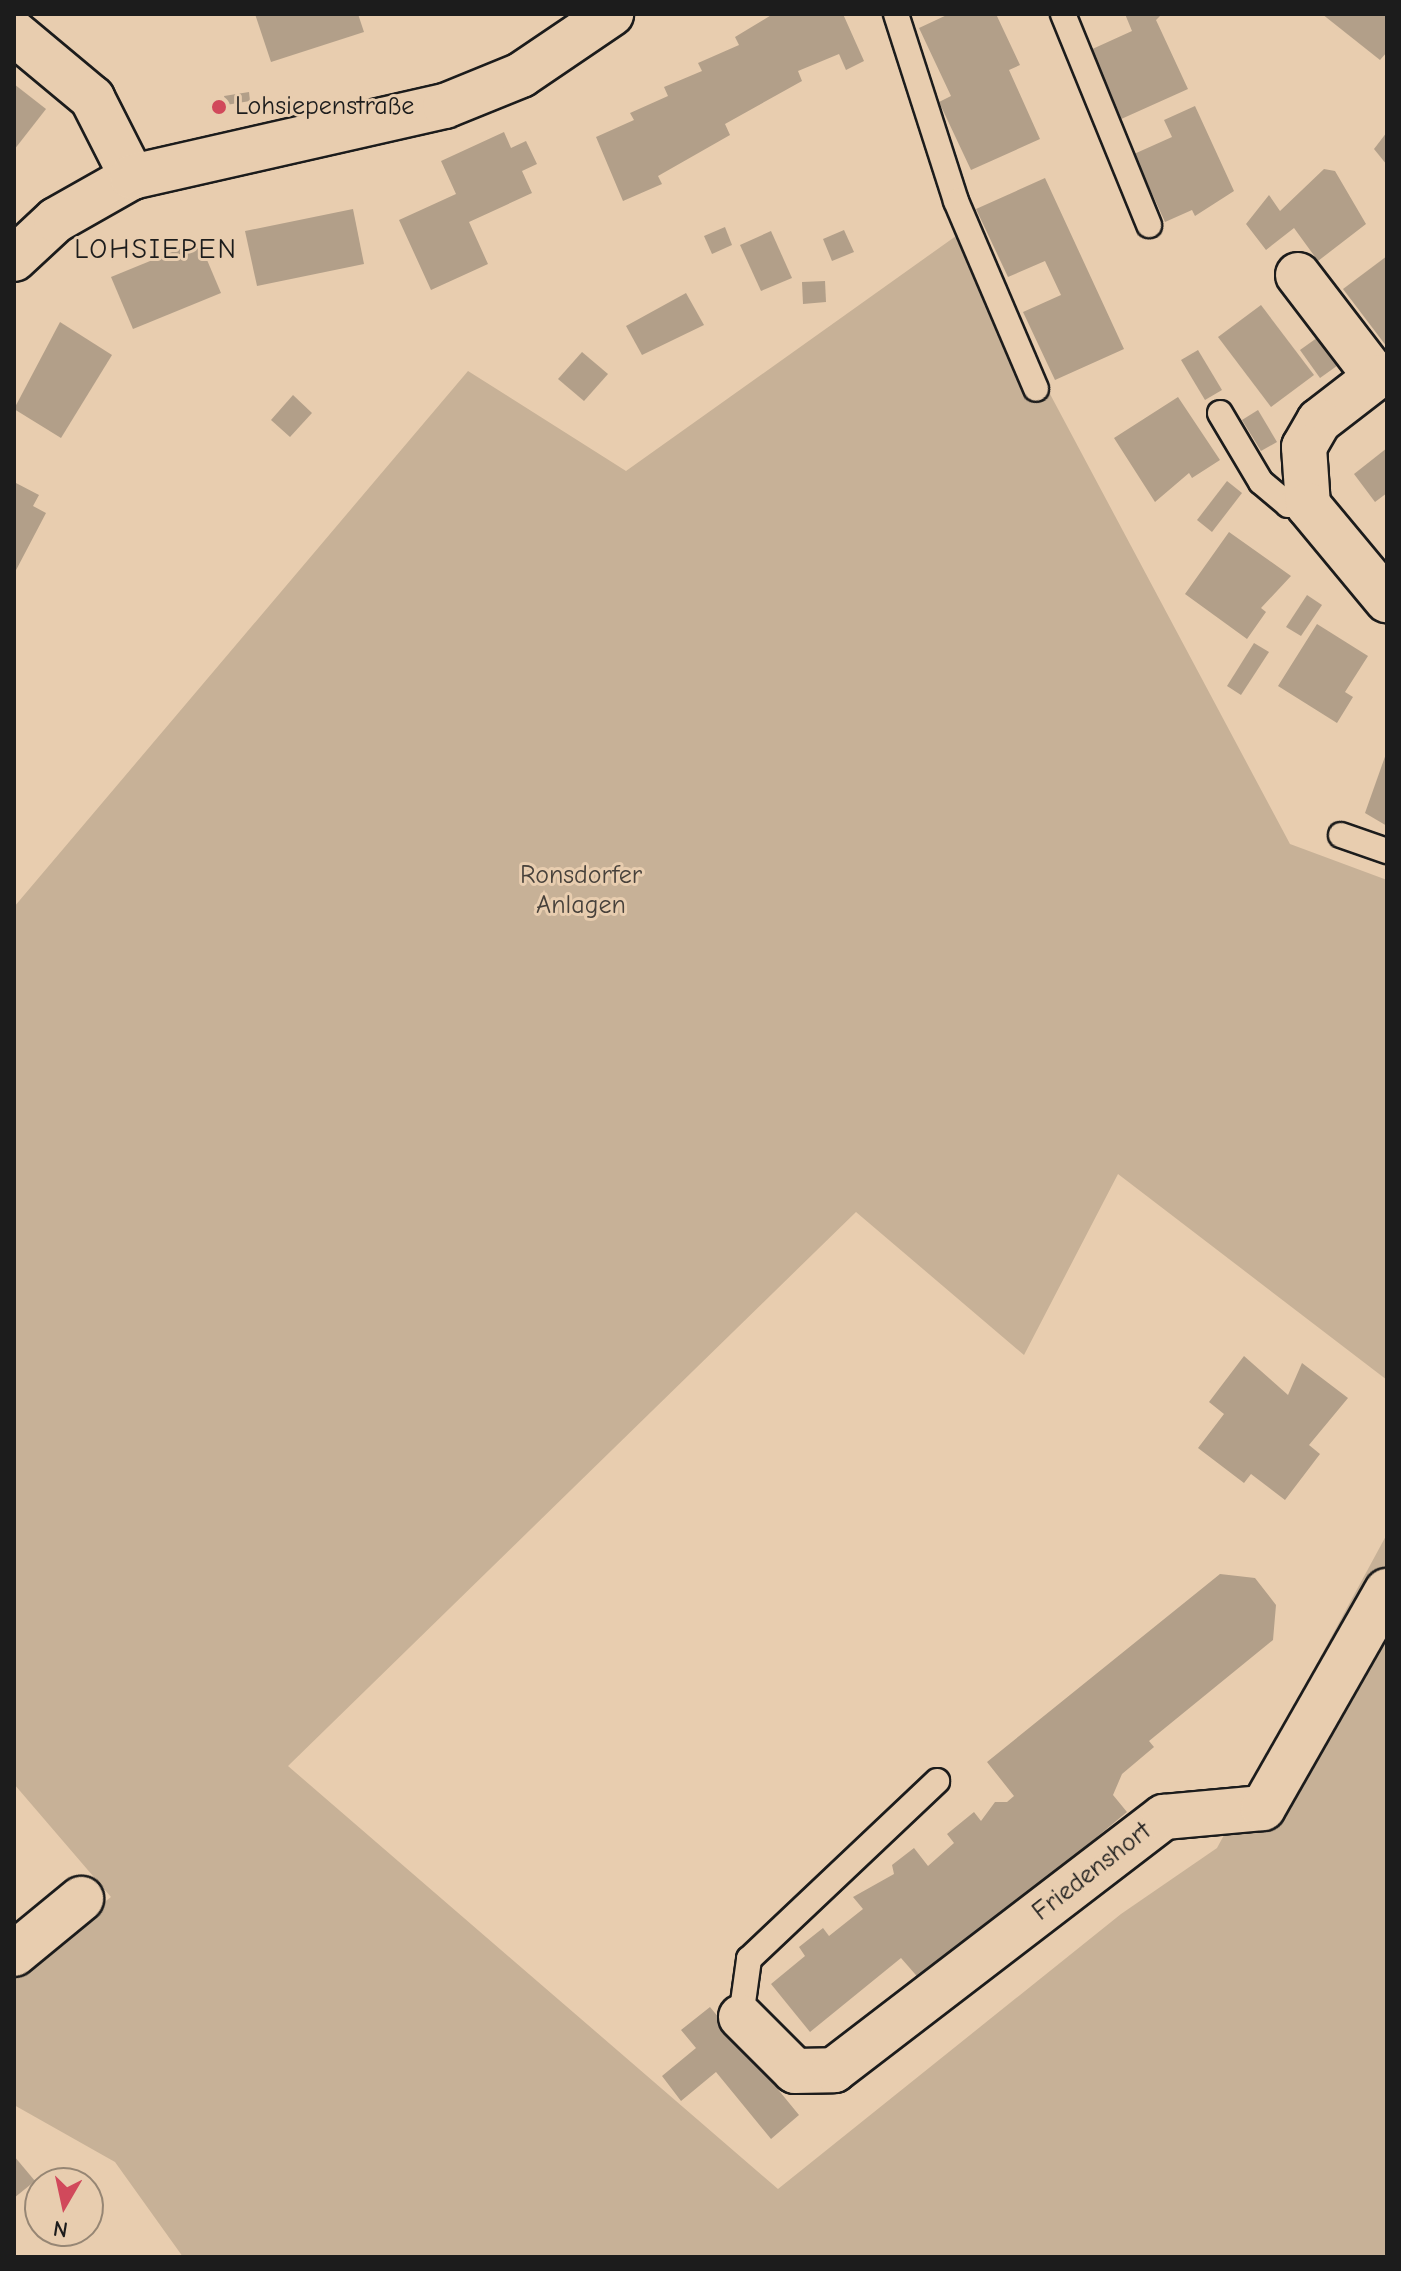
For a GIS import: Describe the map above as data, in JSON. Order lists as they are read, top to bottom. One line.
{"streets":{"street":["Friedenshort"]},"districts":["LOHSIEPEN"],"parks":["Ronsdorfer Anlagen"],"places":["Lohsiepenstraße"],"north":"bottom"}
